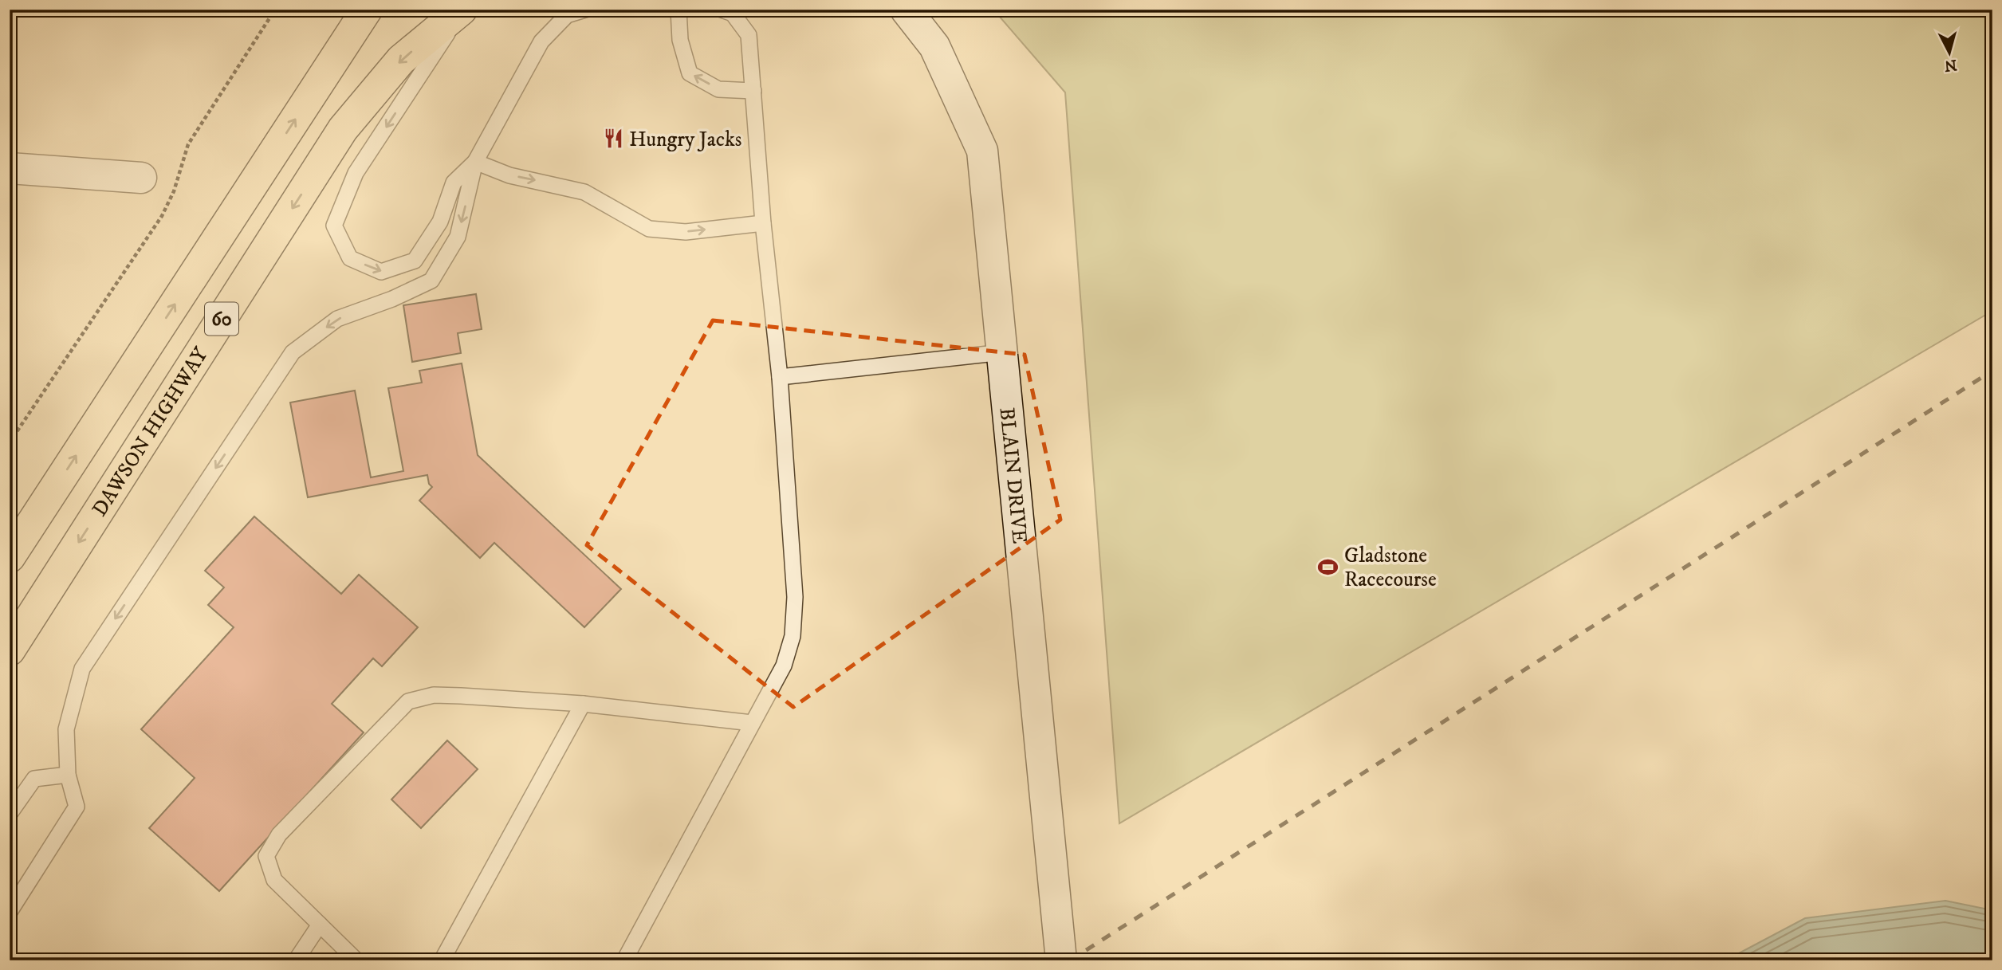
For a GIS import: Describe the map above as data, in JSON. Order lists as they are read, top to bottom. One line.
{"streets":{"highway":["60","DAWSON HIGHWAY"],"main road":["BLAIN DRIVE"]},"places":{"restaurant":["Hungry Jacks"],"sports":["Gladstone Racecourse"]},"north":"bottom"}
